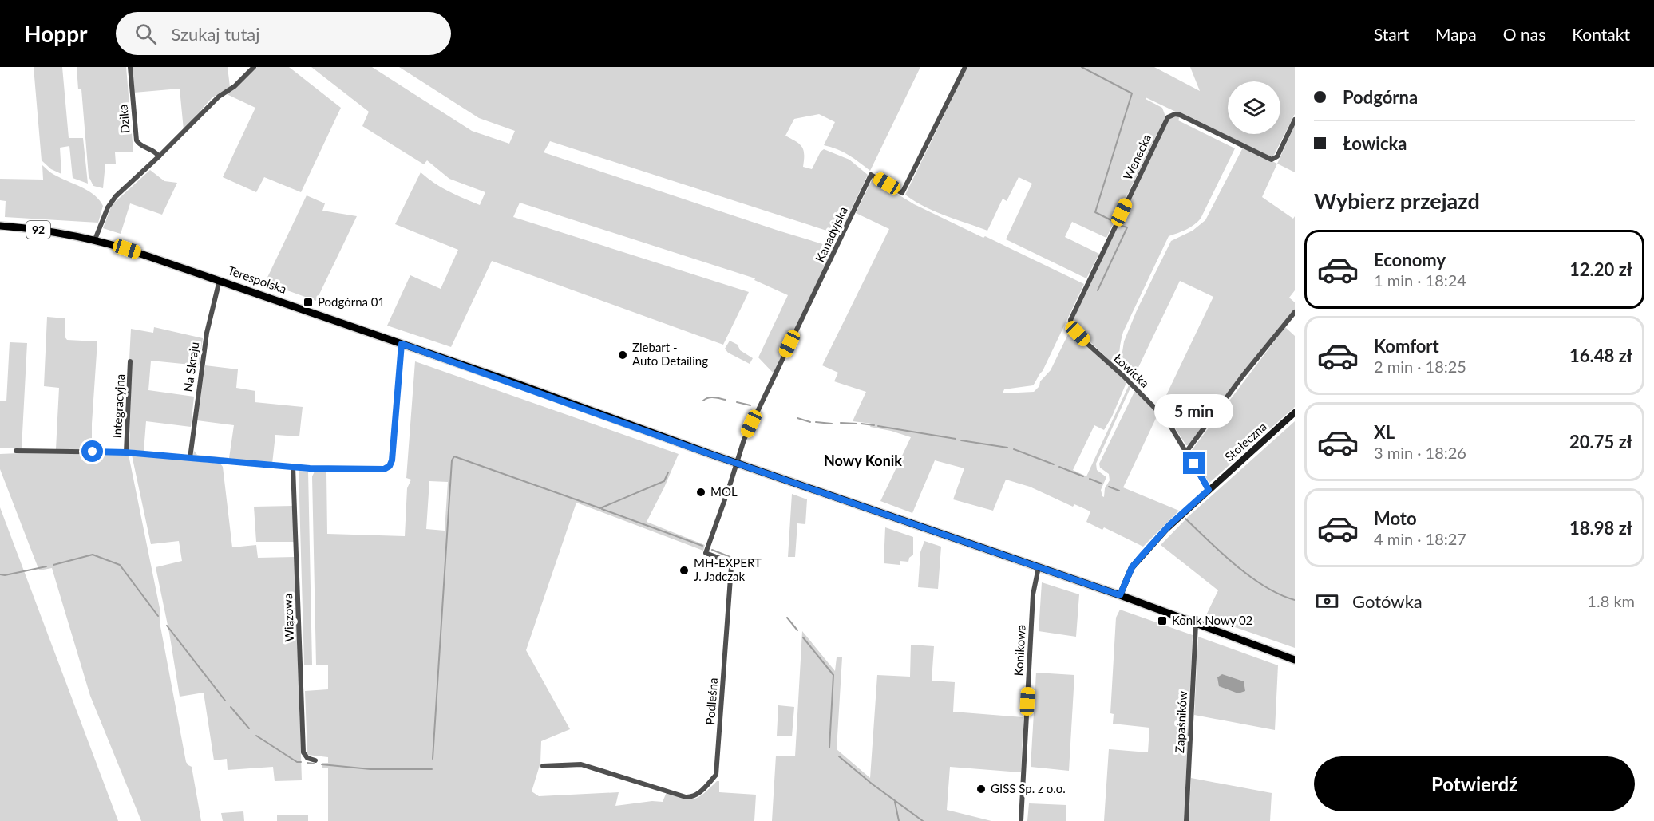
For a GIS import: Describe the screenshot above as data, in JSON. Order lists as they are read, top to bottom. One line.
{"streets":{"main road":["92","Terespolska"],"street":["Dzika","Wenecka","Kanadyjska","Na Skraju","Łowicka","Integracyjna","Stołeczna","Wiązowa","Konikowa","Podleśna","Zapaśników"]},"crossings":[["Wenecka","Łowicka"],["Kanadyjska","Terespolska"],["Kanadyjska","Podleśna"],["Terespolska","Na Skraju"],["Terespolska","Stołeczna"],["Terespolska","Konikowa"],["Terespolska","Podleśna"],["Terespolska","Zapaśników"],["Łowicka","Stołeczna"]],"districts":["Nowy Konik"],"places":{"transit":["Podgórna 01","Konik Nowy 02"],"other":["Ziebart - Auto Detailing","MOL","MH-EXPERT J. Jadczak","GISS Sp. z o.o."]},"page":{"header":"Hoppr","search":"Szukaj tutaj","nav":["Start","Mapa","O nas","Kontakt"],"banner":["Podgórna","Łowicka"],"heading":"Wybierz przejazd","list":[{"name":"Economy","note":"1 min · 18:24","value":"12.20 zł"},{"name":"Komfort","note":"2 min · 18:25","value":"16.48 zł"},{"name":"XL","note":"3 min · 18:26","value":"20.75 zł"},{"name":"Moto","note":"4 min · 18:27","value":"18.98 zł"}],"bubble":"5 min","pay":["Gotówka","1.8 km"],"buttons":"Potwierdź"}}
